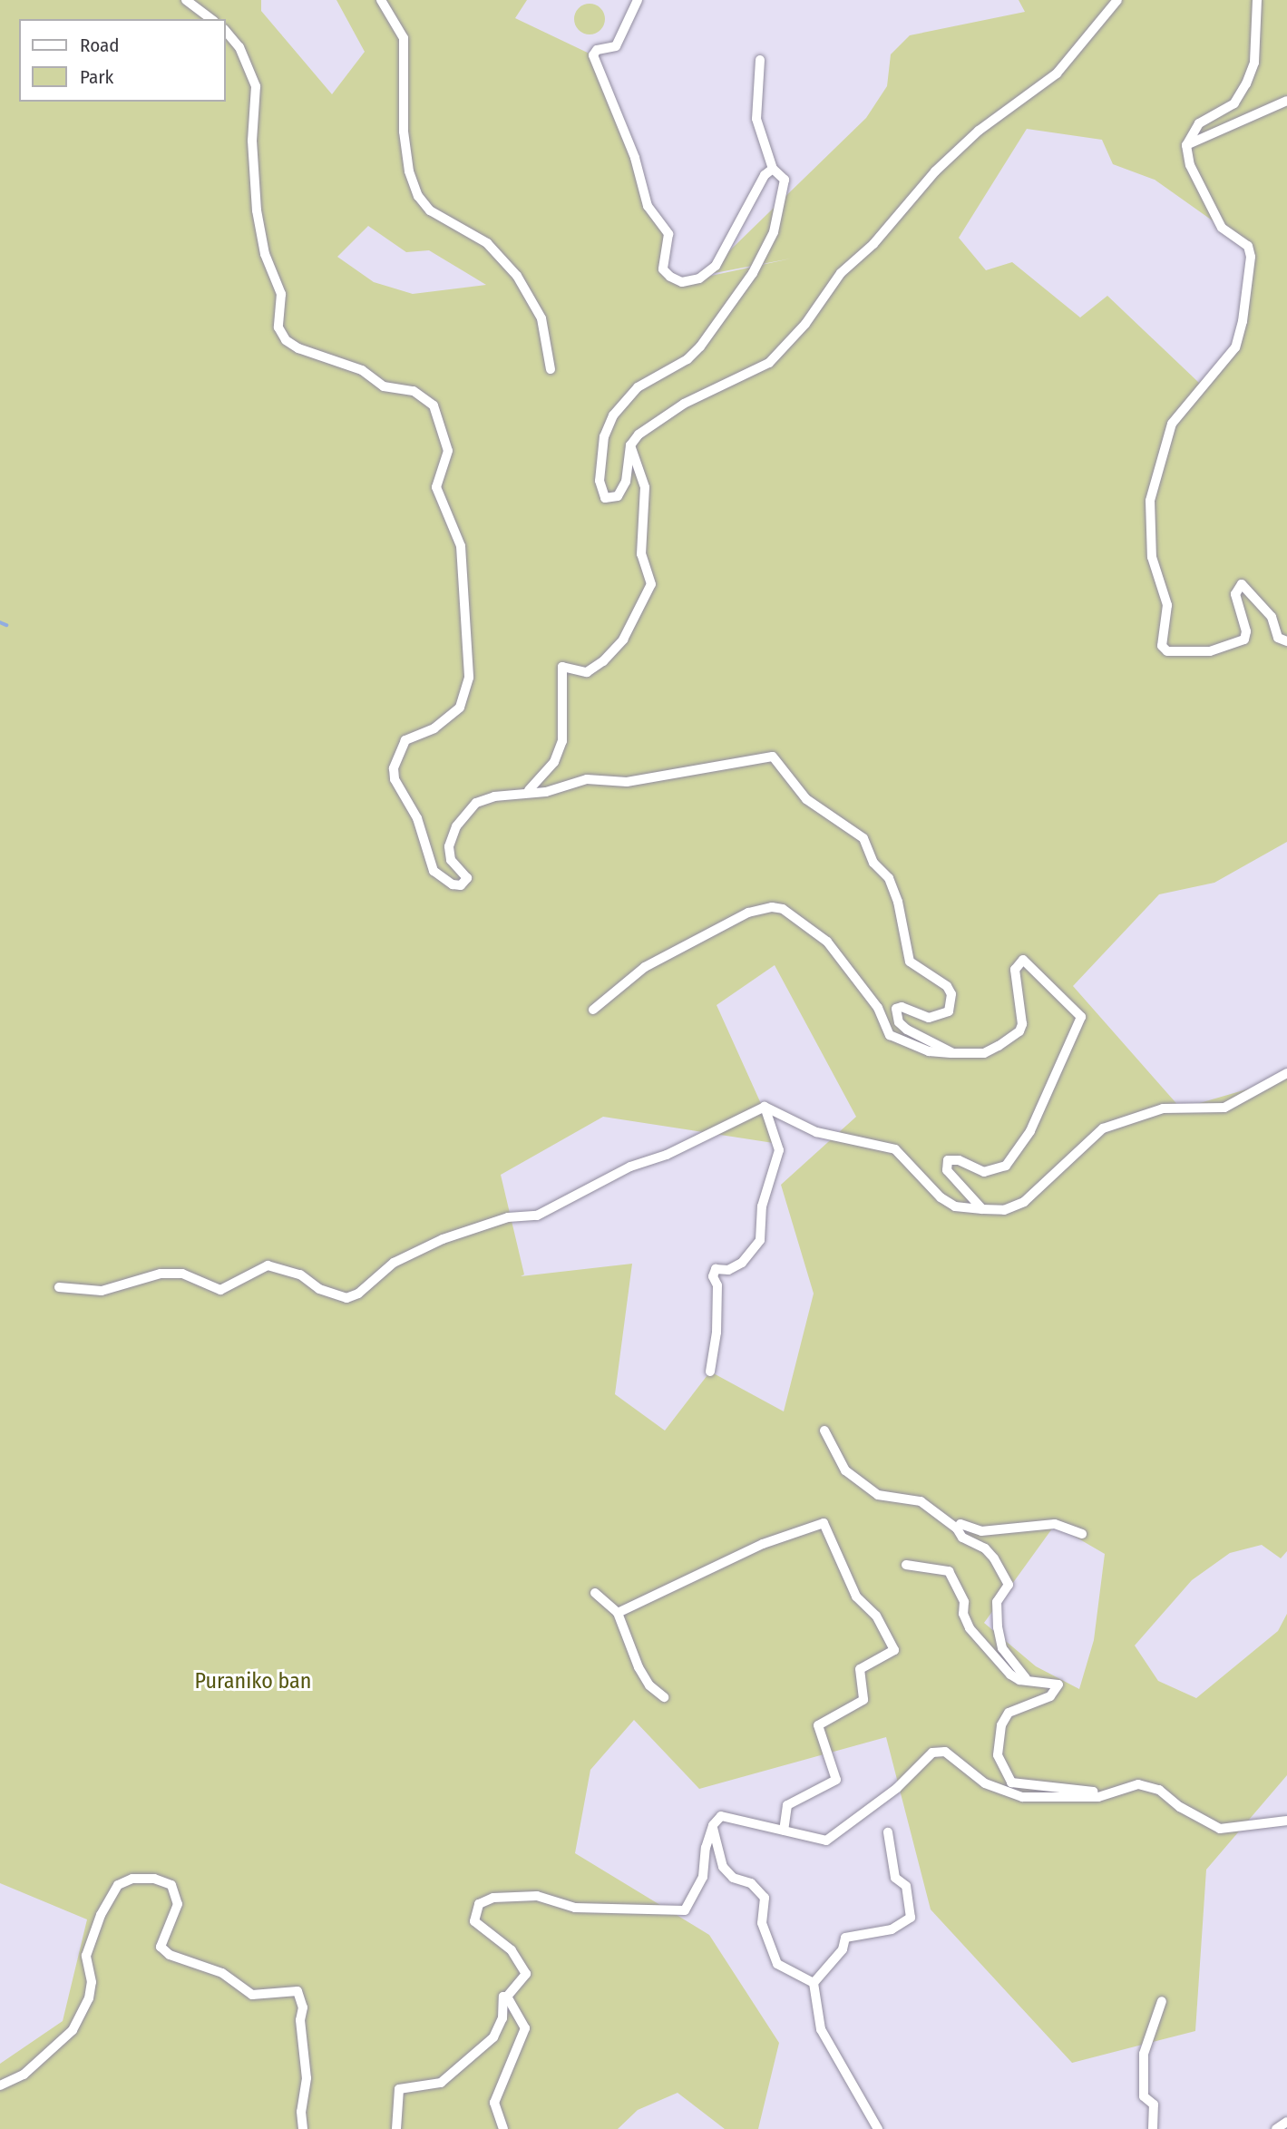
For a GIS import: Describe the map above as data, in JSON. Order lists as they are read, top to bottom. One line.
{"parks":["Puraniko ban"],"legend":["Road","Park"]}
